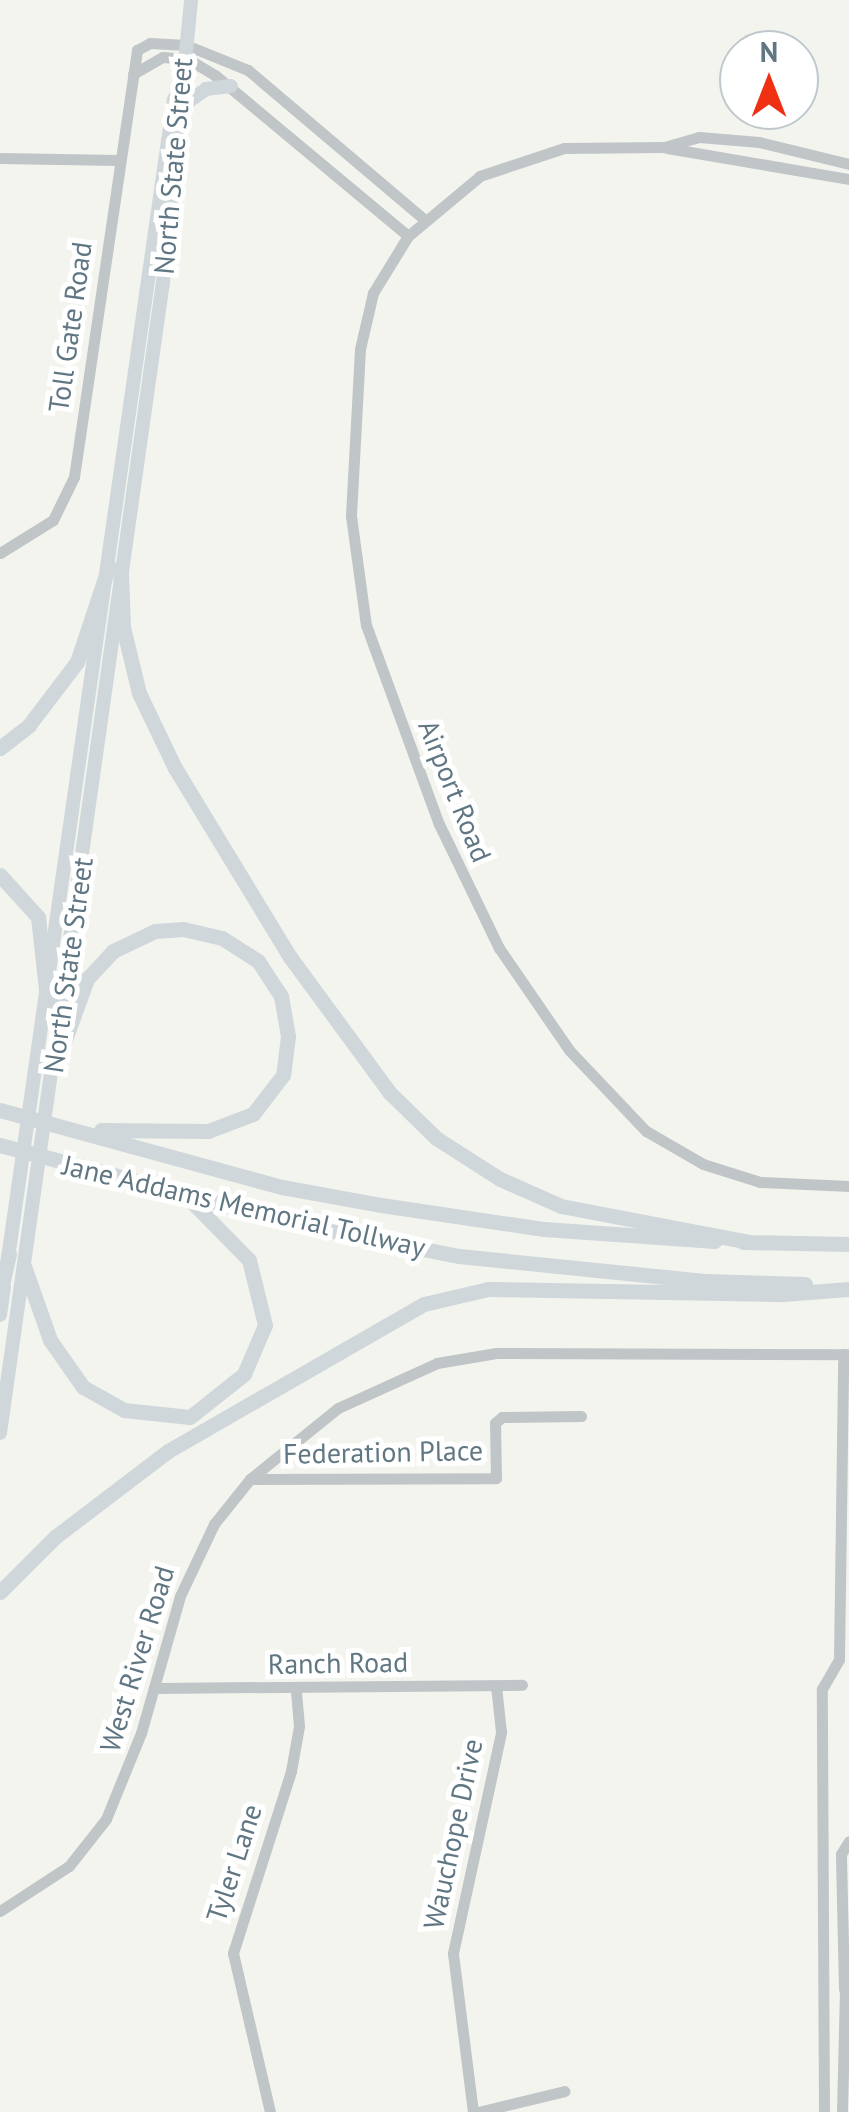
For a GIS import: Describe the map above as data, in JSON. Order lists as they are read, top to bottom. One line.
{"streets":{"highway":["Jane Addams Memorial Tollway"],"main road":["North State Street"],"street":["Toll Gate Road","Airport Road","Federation Place","West River Road","Ranch Road","Wauchope Drive","Tyler Lane"]},"crossings":[["North State Street","Toll Gate Road"],["Toll Gate Road","Airport Road"],["Federation Place","West River Road"],["West River Road","Ranch Road"],["Ranch Road","Wauchope Drive"],["Ranch Road","Tyler Lane"]],"north":"top"}
